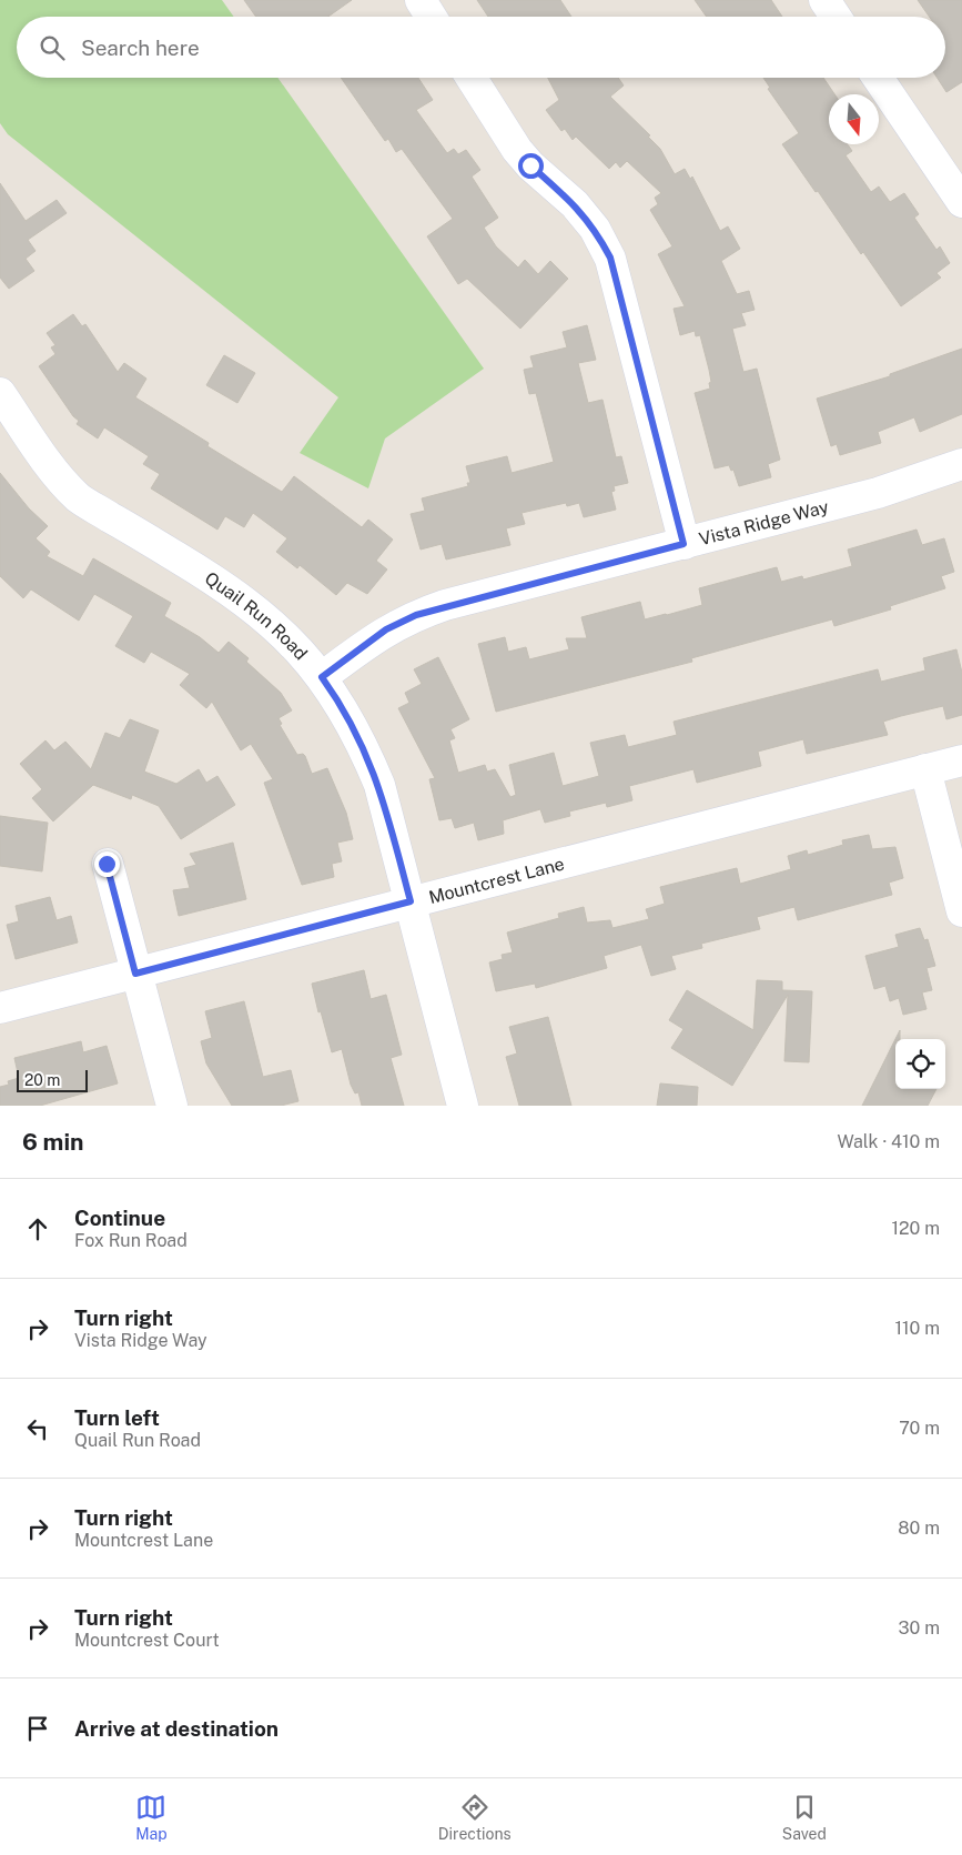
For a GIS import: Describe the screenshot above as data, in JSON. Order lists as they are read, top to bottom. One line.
{"streets":{"street":["Vista Ridge Way","Quail Run Road","Mountcrest Lane"]},"crossings":[["Vista Ridge Way","Quail Run Road"],["Quail Run Road","Mountcrest Lane"]],"scale_bar":"20 m","north":"bottom","page":{"search":"Search here","scale":"20 m","heading":["6 min","Walk · 410 m"],"list":[["Continue","Fox Run Road","120 m"],["Turn right","Vista Ridge Way","110 m"],["Turn left","Quail Run Road","70 m"],["Turn right","Mountcrest Lane","80 m"],["Turn right","Mountcrest Court","30 m"],"Arrive at destination"],"nav":["Map","Directions","Saved"]}}
